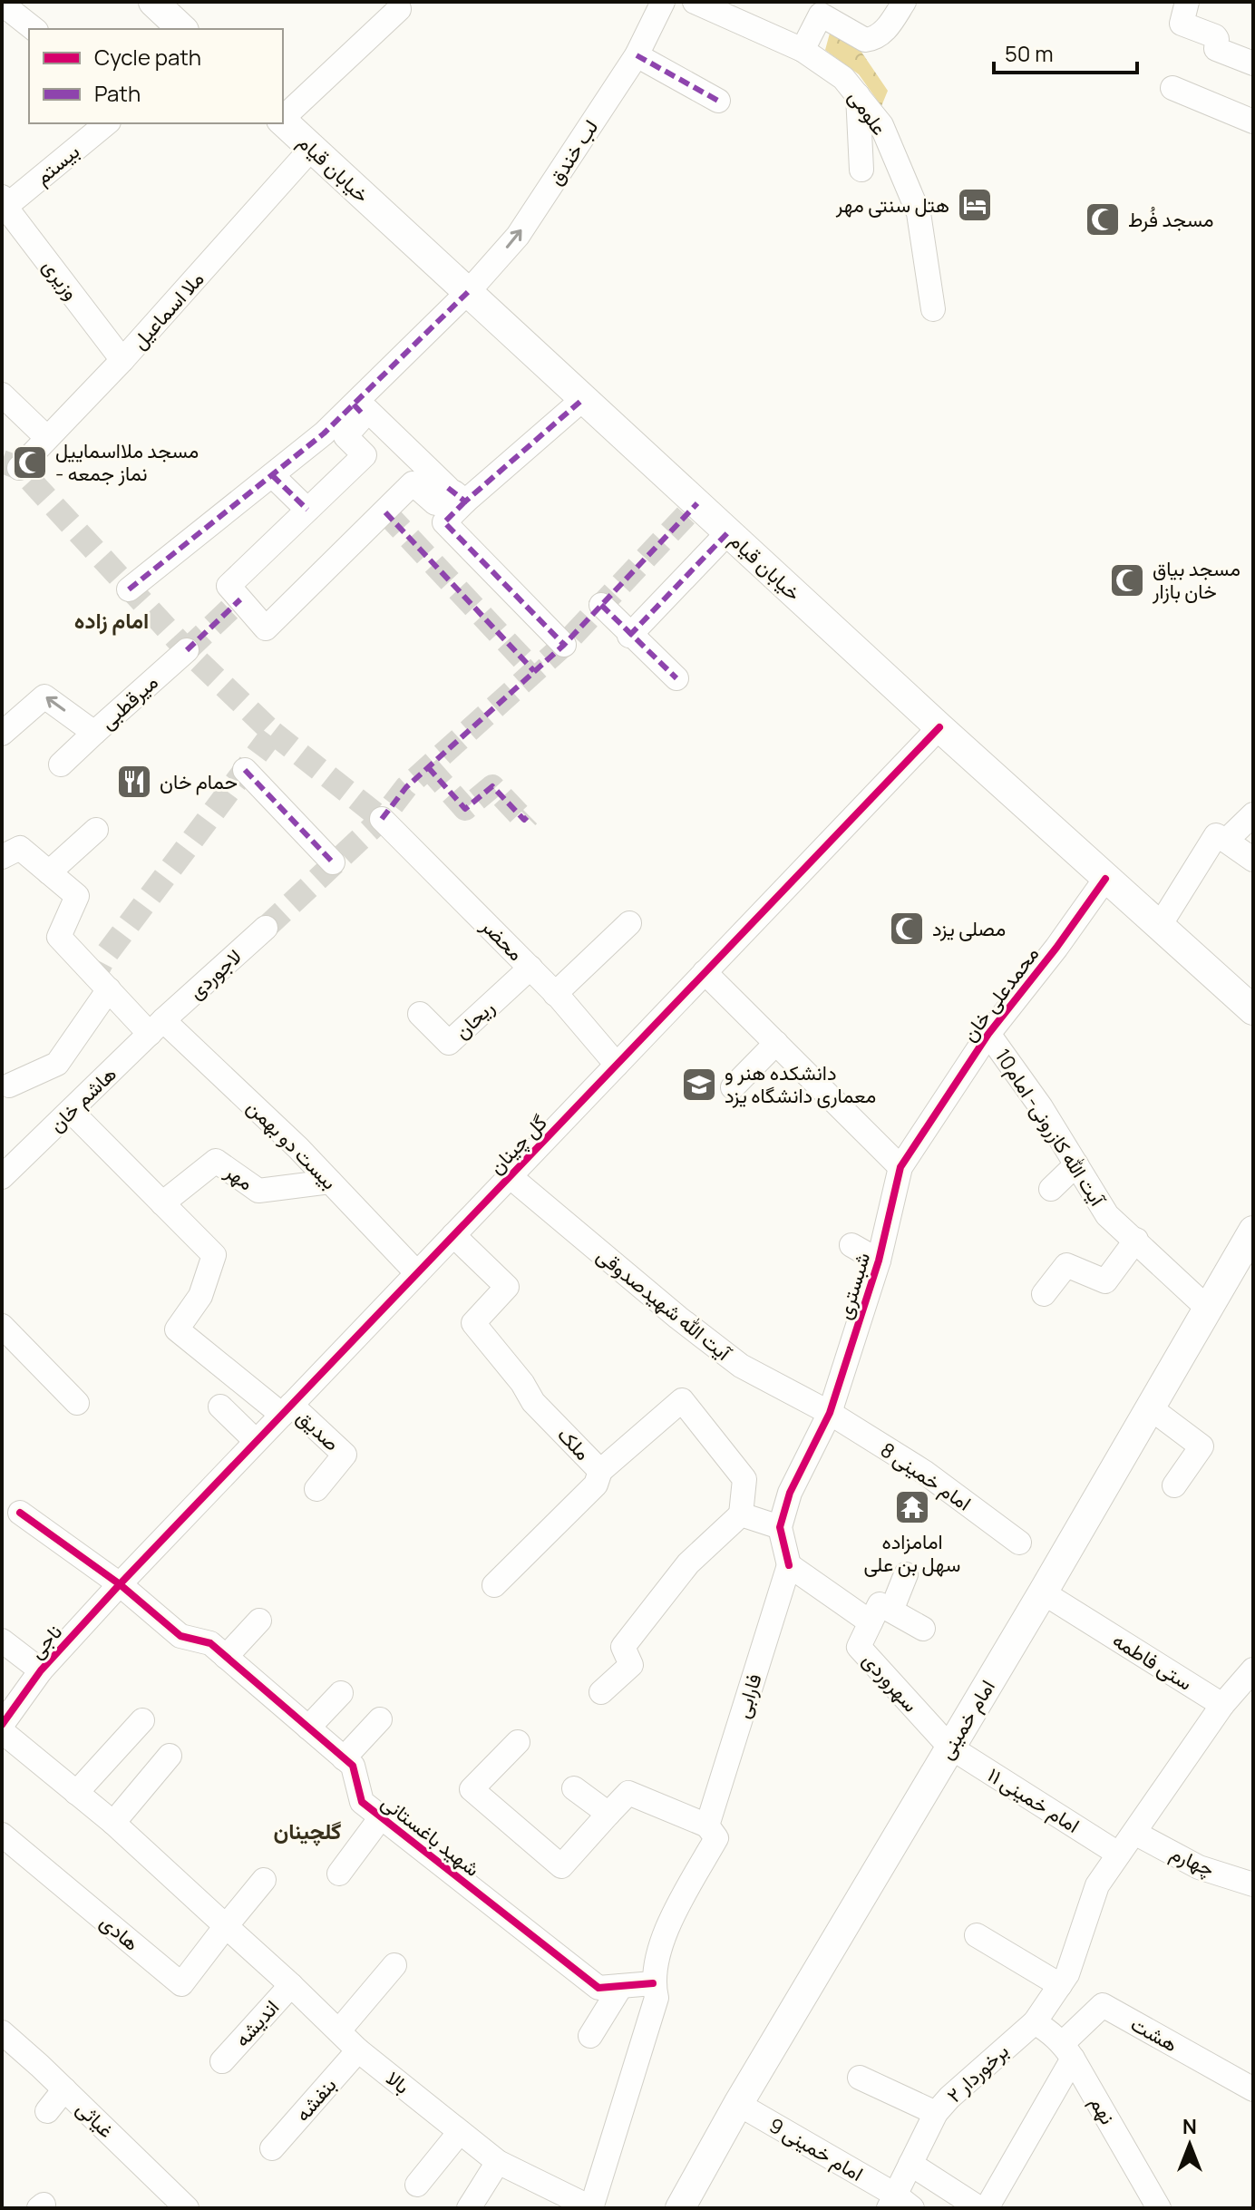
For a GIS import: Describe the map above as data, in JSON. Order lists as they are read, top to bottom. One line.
{"streets":{"main road":["خیابان قیام","امام خمینی"],"street":["علومی","لب خندق","بیستم","وزیری","ملا اسماعیل","میرقطبی","محضر","لاجوردی","محمدعلی خان","ریحان","هاشم خان","آیت الله کازرونی- امام10","بیست دو بهمن","گل چینان","مهر","شبستری","آیت الله شهیدصدوقی","صدیق","ملک","امام خمینی 8","ناجی","ستی فاطمه","سهروردی","فارابی","امام خمینی ۱۱","شهید باغستانی","چهارم","هادی","اندیشه","هشت","برخوردار ۲","بالا","بنفشه","نهم","غیاثی","امام خمینی 9"]},"crossings":[["لب خندق","خیابان قیام"],["بیستم","وزیری"],["خیابان قیام","ملا اسماعیل"],["خیابان قیام","محمدعلی خان"],["خیابان قیام","گل چینان"],["وزیری","ملا اسماعیل"],["محضر","ریحان"],["محضر","گل چینان"],["لاجوردی","هاشم خان"],["لاجوردی","بیست دو بهمن"],["محمدعلی خان","آیت الله کازرونی- امام10"],["محمدعلی خان","شبستری"],["هاشم خان","بیست دو بهمن"],["آیت الله کازرونی- امام10","امام خمینی"],["بیست دو بهمن","گل چینان"],["بیست دو بهمن","مهر"],["گل چینان","آیت الله شهیدصدوقی"],["گل چینان","صدیق"],["گل چینان","ملک"],["گل چینان","ناجی"],["گل چینان","شهید باغستانی"],["شبستری","آیت الله شهیدصدوقی"],["شبستری","امام خمینی 8"],["آیت الله شهیدصدوقی","امام خمینی 8"],["ناجی","شهید باغستانی"],["ستی فاطمه","امام خمینی"],["ستی فاطمه","برخوردار ۲"],["سهروردی","فارابی"],["سهروردی","امام خمینی"],["سهروردی","امام خمینی ۱۱"],["فارابی","شهید باغستانی"],["امام خمینی","امام خمینی ۱۱"],["امام خمینی","امام خمینی 9"],["امام خمینی ۱۱","برخوردار ۲"],["چهارم","برخوردار ۲"],["هادی","بالا"],["اندیشه","بالا"],["هشت","نهم"],["برخوردار ۲","نهم"],["برخوردار ۲","امام خمینی 9"],["بالا","بنفشه"]],"one_way":["لب خندق"],"districts":["امام زاده","گلچینان"],"places":{"hotel":["هتل سنتی مهر"],"mosque":["مسجد فُرط","مسجد ملااسماییل - نماز جمعه","مسجد بیاق خان بازار","مصلی یزد"],"restaurant":["حمام خان"],"school or university":["دانشکده هنر و معماری دانشگاه یزد"],"temple":["امامزاده سهل بن علی"]},"legend":["Cycle path","Path"],"scale_bar":"50 m","north":"top"}
